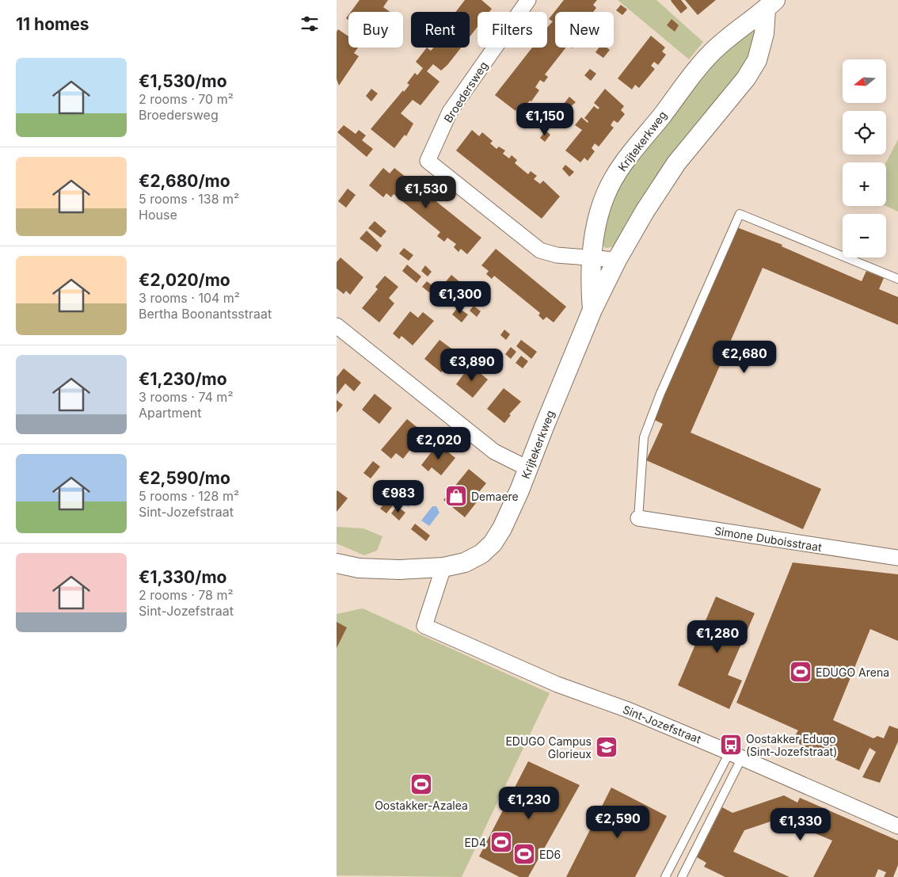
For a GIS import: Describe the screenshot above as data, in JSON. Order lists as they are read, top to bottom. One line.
{"streets":{"street":["Broedersweg","Krijtekerkweg","Simone Duboisstraat","Sint-Jozefstraat"]},"crossings":[["Broedersweg","Krijtekerkweg"],["Krijtekerkweg","Sint-Jozefstraat"]],"places":{"shop":["Demaere"],"sports":["EDUGO Arena","Oostakker-Azalea","ED4","ED6"],"bus stop":["Oostakker Edugo (Sint-Jozefstraat)"],"school or university":["EDUGO Campus Glorieux"]},"north":"left","page":{"heading":"11 homes","chip":["Buy","Rent","Filters","New"],"list":[{"name":"€1,530/mo","note":"2 rooms · 70 m² · Broedersweg"},{"name":"€2,680/mo","note":"5 rooms · 138 m² · House"},{"name":"€2,020/mo","note":"3 rooms · 104 m² · Bertha Boonantsstraat"},{"name":"€1,230/mo","note":"3 rooms · 74 m² · Apartment"},{"name":"€2,590/mo","note":"5 rooms · 128 m² · Sint-Jozefstraat"},{"name":"€1,330/mo","note":"2 rooms · 78 m² · Sint-Jozefstraat"}],"map_buttons":["+","−"],"price":["€1,150","€1,530","€1,300","€2,680","€3,890","€2,020","€983","€1,280","€1,230","€2,590","€1,330"]}}
